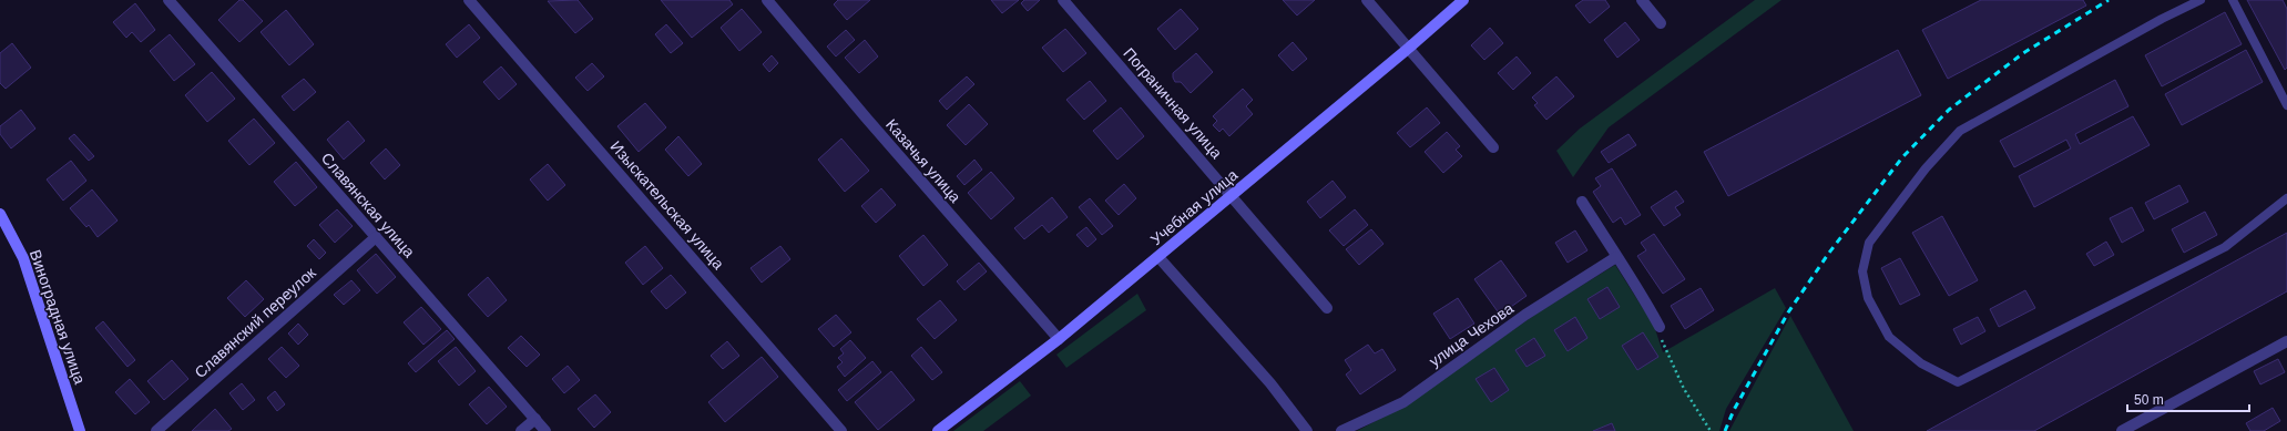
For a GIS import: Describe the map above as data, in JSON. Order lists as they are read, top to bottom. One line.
{"streets":{"street":["Пограничная улица","Казачья улица","Славянская улица","Изыскательская улица","Учебная улица","Виноградная улица","Славянский переулок","улица Чехова"]},"crossings":[["Пограничная улица","Учебная улица"],["Казачья улица","Учебная улица"],["Славянская улица","Славянский переулок"]],"scale_bar":"50 m"}
